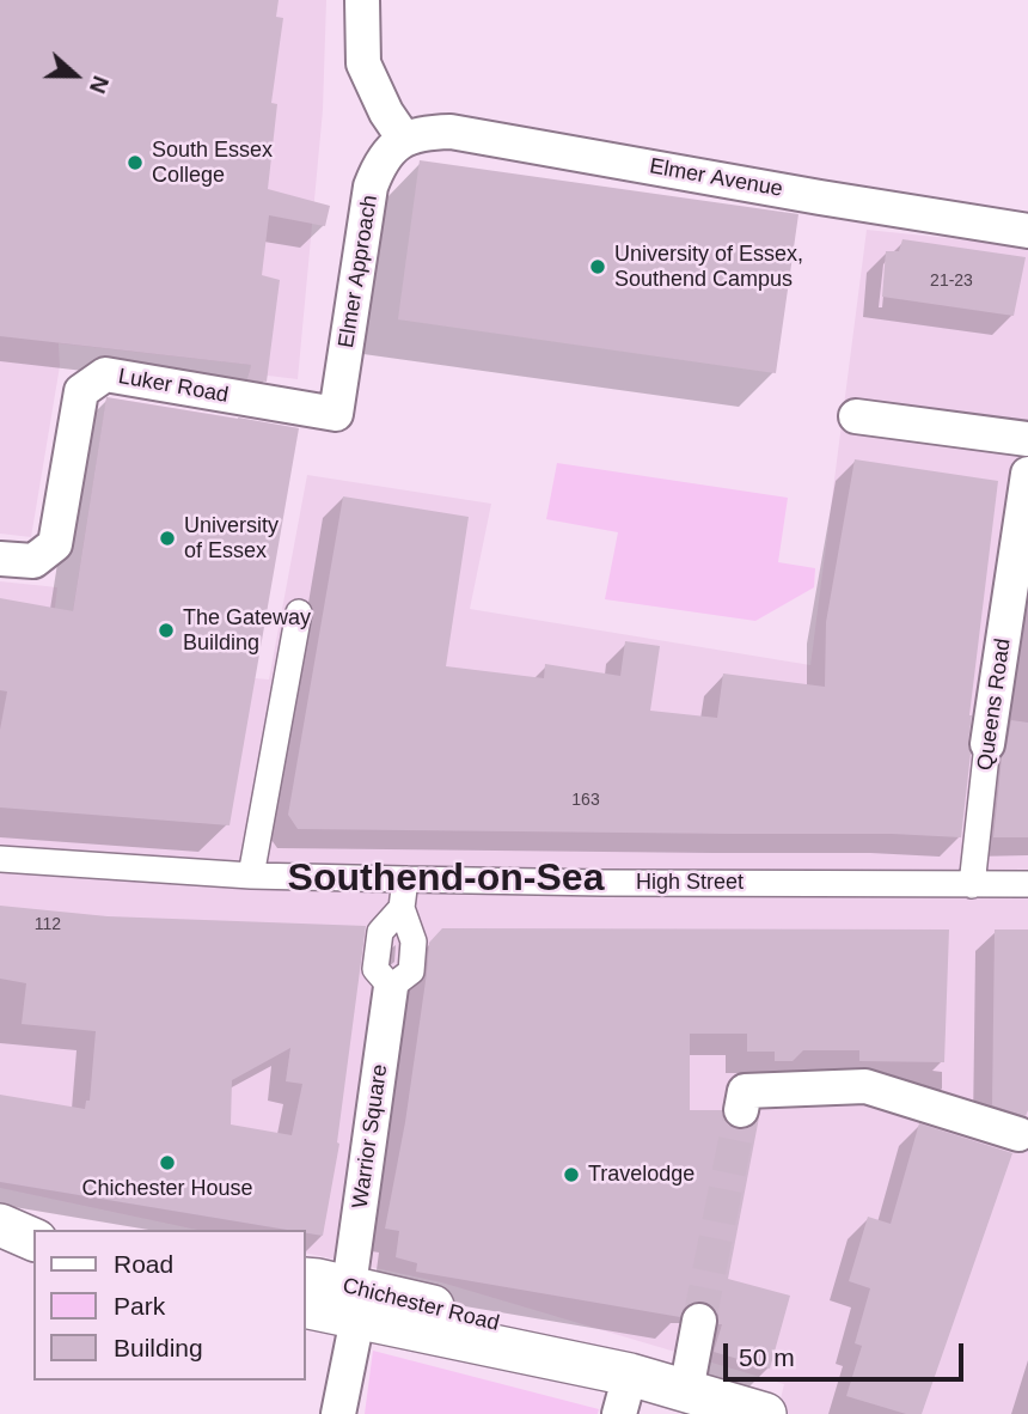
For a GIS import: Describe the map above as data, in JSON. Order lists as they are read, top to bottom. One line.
{"streets":{"street":["Elmer Avenue","Elmer Approach","Luker Road","Queens Road","High Street","Warrior Square","Chichester Road"]},"crossings":[["Elmer Avenue","Elmer Approach"],["Elmer Approach","Luker Road"],["Queens Road","High Street"],["High Street","Warrior Square"],["Warrior Square","Chichester Road"]],"districts":["Southend-on-Sea"],"places":["South Essex College","University of Essex, Southend Campus","University of Essex","The Gateway Building","Chichester House","Travelodge"],"house_numbers":["21-23","163","112"],"legend":["Road","Park","Building"],"scale_bar":"50 m","north":"right"}
